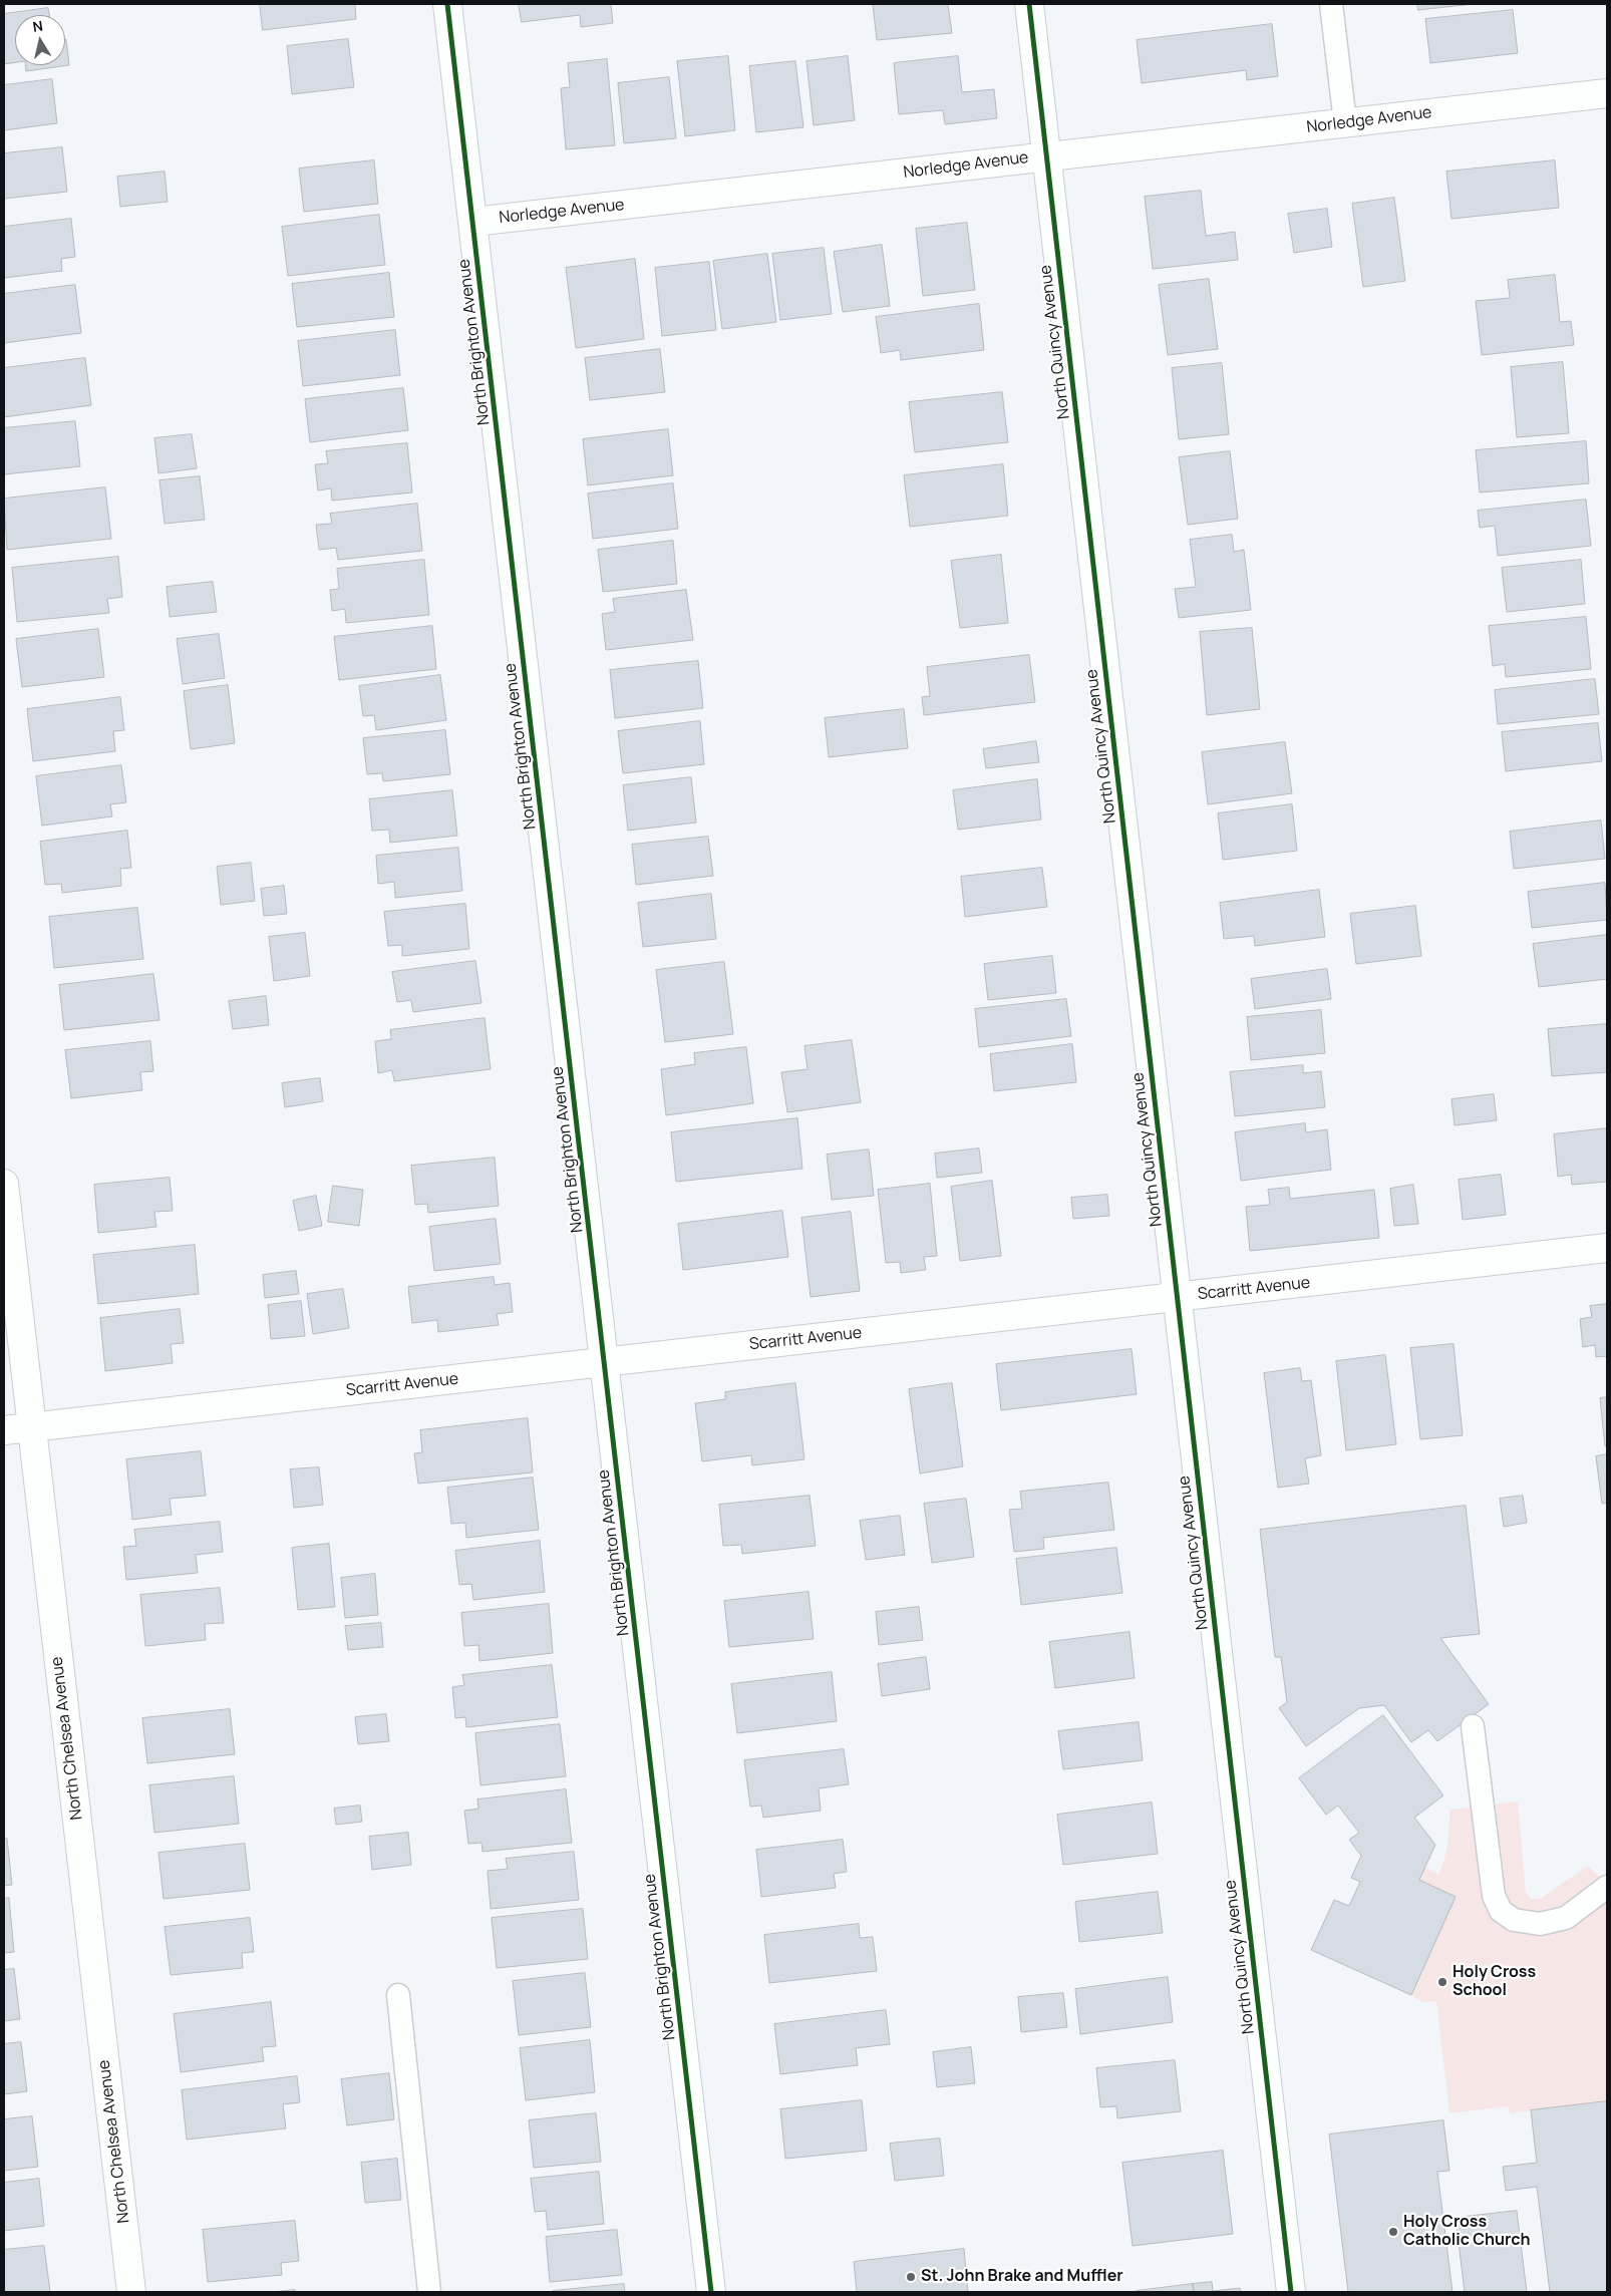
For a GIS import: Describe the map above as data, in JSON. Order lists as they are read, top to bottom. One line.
{"streets":{"street":["Norledge Avenue","North Brighton Avenue","North Quincy Avenue","Scarritt Avenue","North Chelsea Avenue"]},"crossings":[["Norledge Avenue","North Brighton Avenue"],["Norledge Avenue","North Quincy Avenue"],["North Brighton Avenue","Scarritt Avenue"],["North Quincy Avenue","Scarritt Avenue"],["Scarritt Avenue","North Chelsea Avenue"]],"places":["Holy Cross School","Holy Cross Catholic Church","St. John Brake and Muffler"],"north":"top"}
